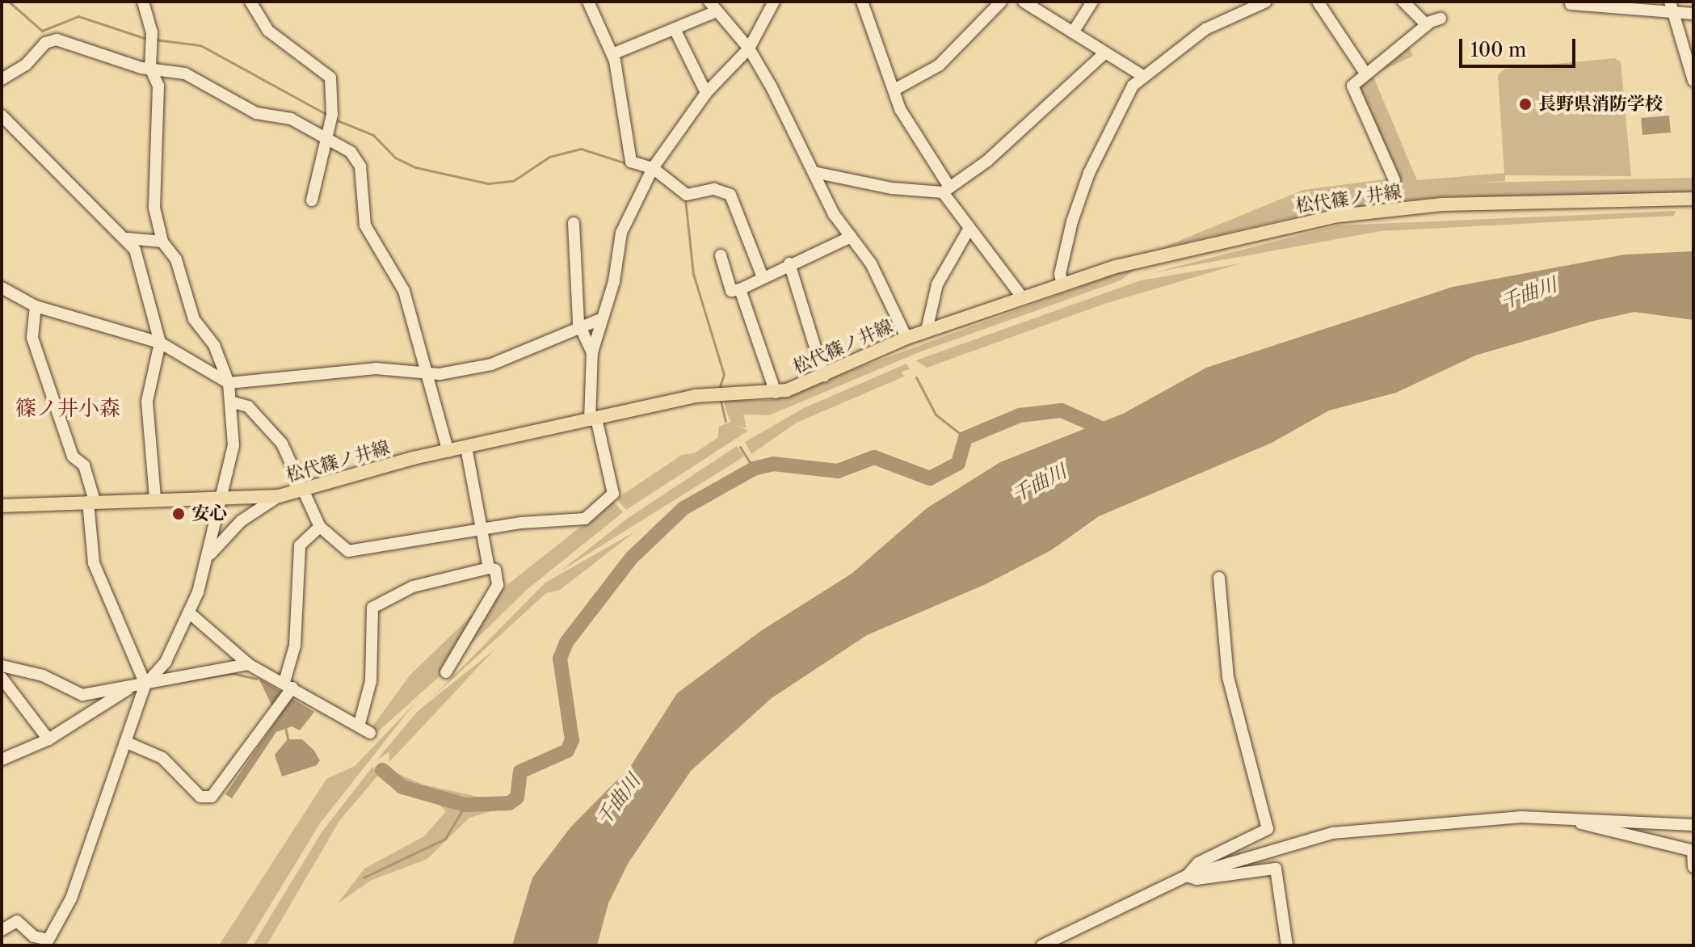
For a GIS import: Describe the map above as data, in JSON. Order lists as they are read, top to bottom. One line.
{"streets":{"main road":["松代篠ノ井線"]},"districts":["篠ノ井小森"],"water":["千曲川"],"places":["長野県消防学校","安心"],"scale_bar":"100 m"}
